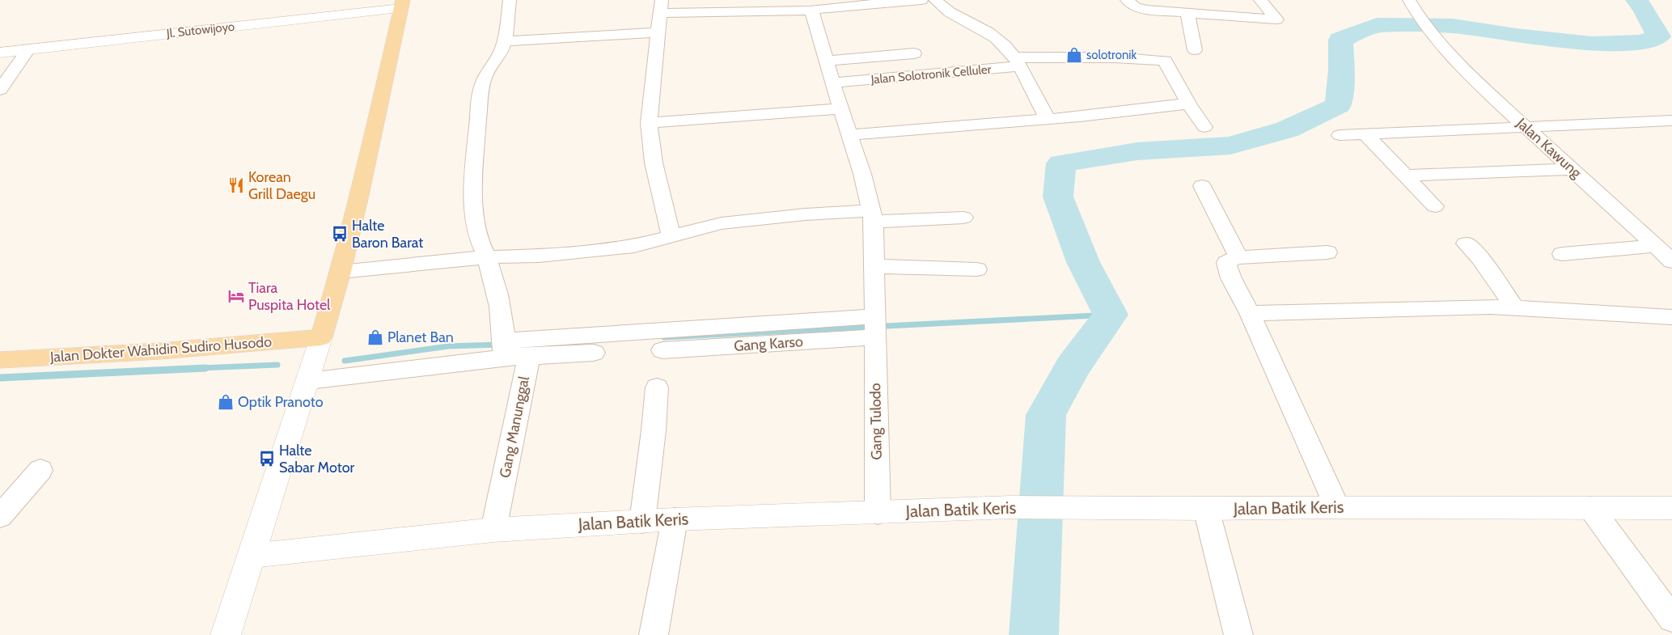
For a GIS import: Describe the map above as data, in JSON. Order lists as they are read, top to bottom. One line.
{"streets":{"main road":["Jalan Dokter Wahidin Sudiro Husodo"],"street":["Jl. Sutowijoyo","Jalan Solotronik Celluler","Jalan Kawung","Gang Karso","Gang Tulodo","Gang Manunggal","Jalan Batik Keris"]},"crossings":[["Jalan Solotronik Celluler","Gang Tulodo"],["Gang Karso","Gang Tulodo"],["Gang Tulodo","Jalan Batik Keris"],["Gang Manunggal","Jalan Batik Keris"]],"places":{"shop":["solotronik","Planet Ban","Optik Pranoto"],"restaurant":["Korean Grill Daegu"],"bus stop":["Halte Baron Barat","Halte Sabar Motor"],"hotel":["Tiara Puspita Hotel"]}}
